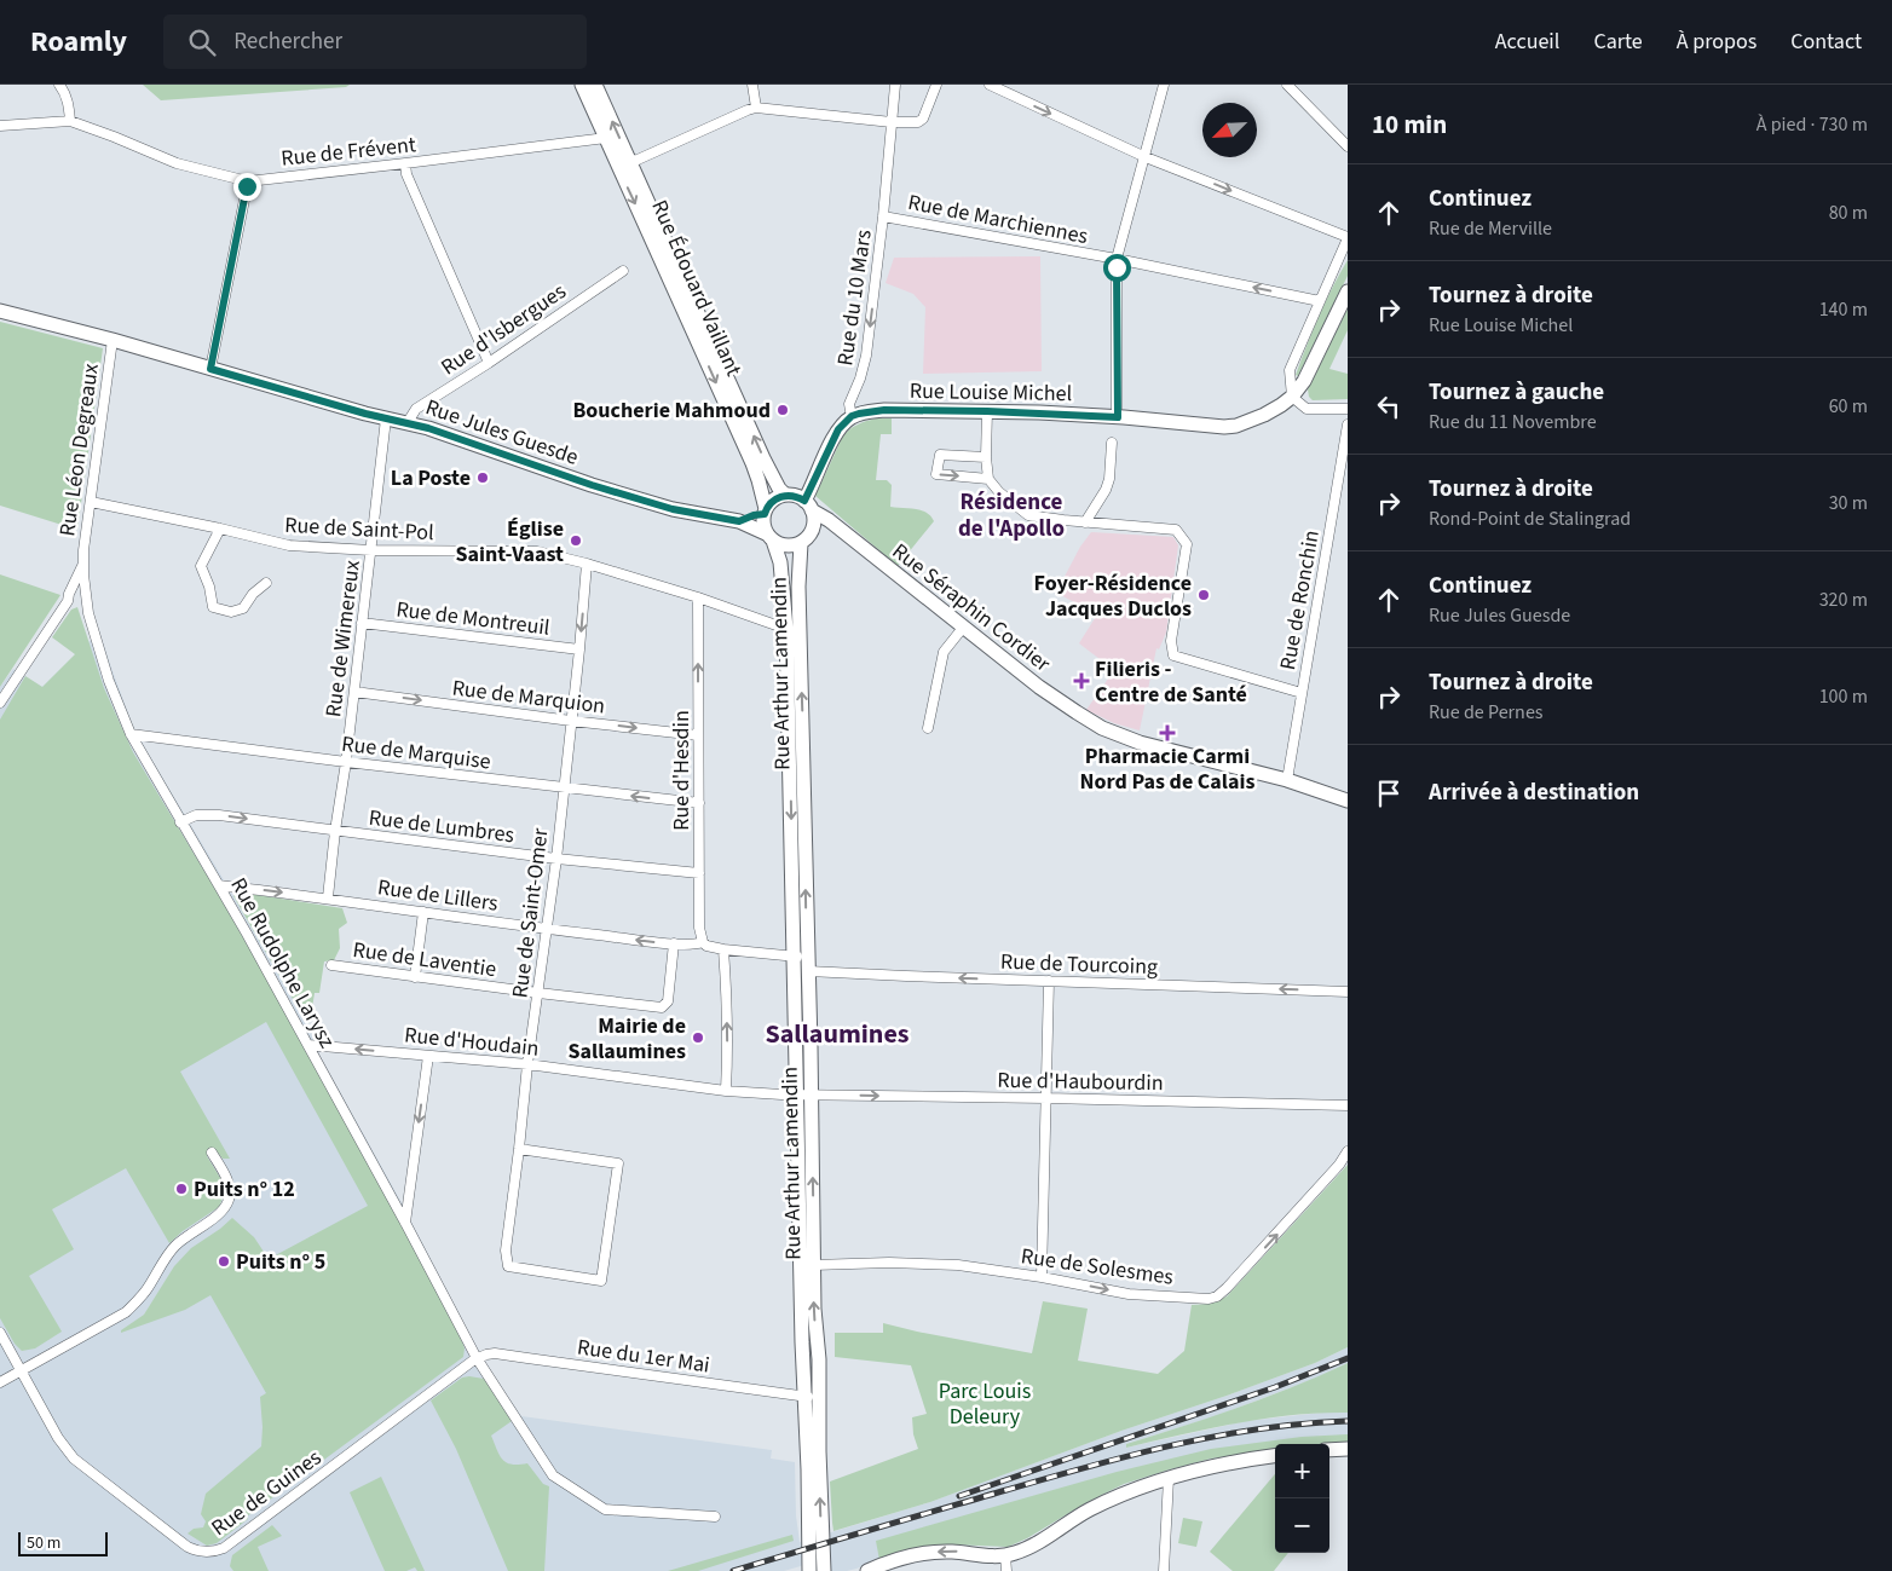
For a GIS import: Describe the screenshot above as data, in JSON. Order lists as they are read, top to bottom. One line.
{"streets":{"main road":["Rue Édouard Vaillant","Rue Louise Michel","Rue Jules Guesde","Rue Séraphin Cordier","Rue Arthur Lamendin"],"street":["Rue de Frévent","Rue de Marchiennes","Rue du 10 Mars","Rue d'Isbergues","Rue Léon Degreaux","Rue de Saint-Pol","Rue de Ronchin","Rue de Montreuil","Rue de Wimereux","Rue de Marquion","Rue de Marquise","Rue d'Hesdin","Rue de Lumbres","Rue de Lillers","Rue de Saint-Omer","Rue de Laventie","Rue Rudolphe Larysz","Rue de Tourcoing","Rue d'Houdain","Rue d'Haubourdin","Rue de Solesmes","Rue du 1er Mai","Rue de Guines"]},"crossings":[["Rue de Frévent","Rue Édouard Vaillant"],["Rue de Marchiennes","Rue du 10 Mars"],["Rue Édouard Vaillant","Rue Jules Guesde"],["Rue Édouard Vaillant","Rue Séraphin Cordier"],["Rue Édouard Vaillant","Rue Arthur Lamendin"],["Rue du 10 Mars","Rue Louise Michel"],["Rue d'Isbergues","Rue Jules Guesde"],["Rue Jules Guesde","Rue Léon Degreaux"],["Rue Jules Guesde","Rue Séraphin Cordier"],["Rue Jules Guesde","Rue de Wimereux"],["Rue Jules Guesde","Rue Arthur Lamendin"],["Rue Léon Degreaux","Rue de Saint-Pol"],["Rue Léon Degreaux","Rue Rudolphe Larysz"],["Rue de Saint-Pol","Rue de Wimereux"],["Rue de Saint-Pol","Rue Arthur Lamendin"],["Rue de Saint-Pol","Rue d'Hesdin"],["Rue de Saint-Pol","Rue de Saint-Omer"],["Rue de Ronchin","Rue Séraphin Cordier"],["Rue Séraphin Cordier","Rue Arthur Lamendin"],["Rue de Montreuil","Rue de Wimereux"],["Rue de Montreuil","Rue de Saint-Omer"],["Rue de Wimereux","Rue de Marquion"],["Rue de Wimereux","Rue de Marquise"],["Rue de Wimereux","Rue de Lumbres"],["Rue de Wimereux","Rue de Lillers"],["Rue Arthur Lamendin","Rue de Lillers"],["Rue Arthur Lamendin","Rue de Tourcoing"],["Rue Arthur Lamendin","Rue d'Houdain"],["Rue Arthur Lamendin","Rue d'Haubourdin"],["Rue Arthur Lamendin","Rue de Solesmes"],["Rue Arthur Lamendin","Rue du 1er Mai"],["Rue de Marquion","Rue d'Hesdin"],["Rue de Marquion","Rue de Saint-Omer"],["Rue de Marquise","Rue d'Hesdin"],["Rue de Marquise","Rue de Saint-Omer"],["Rue de Marquise","Rue Rudolphe Larysz"],["Rue d'Hesdin","Rue de Lumbres"],["Rue d'Hesdin","Rue de Lillers"],["Rue de Lumbres","Rue de Saint-Omer"],["Rue de Lumbres","Rue Rudolphe Larysz"],["Rue de Lillers","Rue de Saint-Omer"],["Rue de Lillers","Rue de Laventie"],["Rue de Lillers","Rue Rudolphe Larysz"],["Rue de Lillers","Rue de Tourcoing"],["Rue de Saint-Omer","Rue de Laventie"],["Rue de Saint-Omer","Rue d'Houdain"],["Rue Rudolphe Larysz","Rue d'Houdain"],["Rue Rudolphe Larysz","Rue du 1er Mai"],["Rue Rudolphe Larysz","Rue de Guines"],["Rue d'Houdain","Rue d'Haubourdin"],["Rue du 1er Mai","Rue de Guines"]],"one_way":["Rue du 10 Mars","Rue de Marquion","Rue d'Hesdin","Rue de Tourcoing","Rue d'Haubourdin","Rue de Solesmes"],"districts":["Résidence de l'Apollo","Sallaumines"],"parks":["Parc Louis Deleury"],"places":{"other":["Boucherie Mahmoud","La Poste","Église Saint-Vaast","Foyer-Résidence Jacques Duclos","Mairie de Sallaumines","Puits n° 12","Puits n° 5"],"health":["Filieris - Centre de Santé","Pharmacie Carmi Nord Pas de Calais"]},"scale_bar":"50 m","north":"bottom left","page":{"header":"Roamly","search":"Rechercher","nav":["Accueil","Carte","À propos","Contact"],"heading":["10 min","À pied · 730 m"],"list":[["Continuez","Rue de Merville","80 m"],["Tournez à droite","Rue Louise Michel","140 m"],["Tournez à gauche","Rue du 11 Novembre","60 m"],["Tournez à droite","Rond-Point de Stalingrad","30 m"],["Continuez","Rue Jules Guesde","320 m"],["Tournez à droite","Rue de Pernes","100 m"],"Arrivée à destination"],"map_buttons":["+","−"],"scale":"50 m"}}
